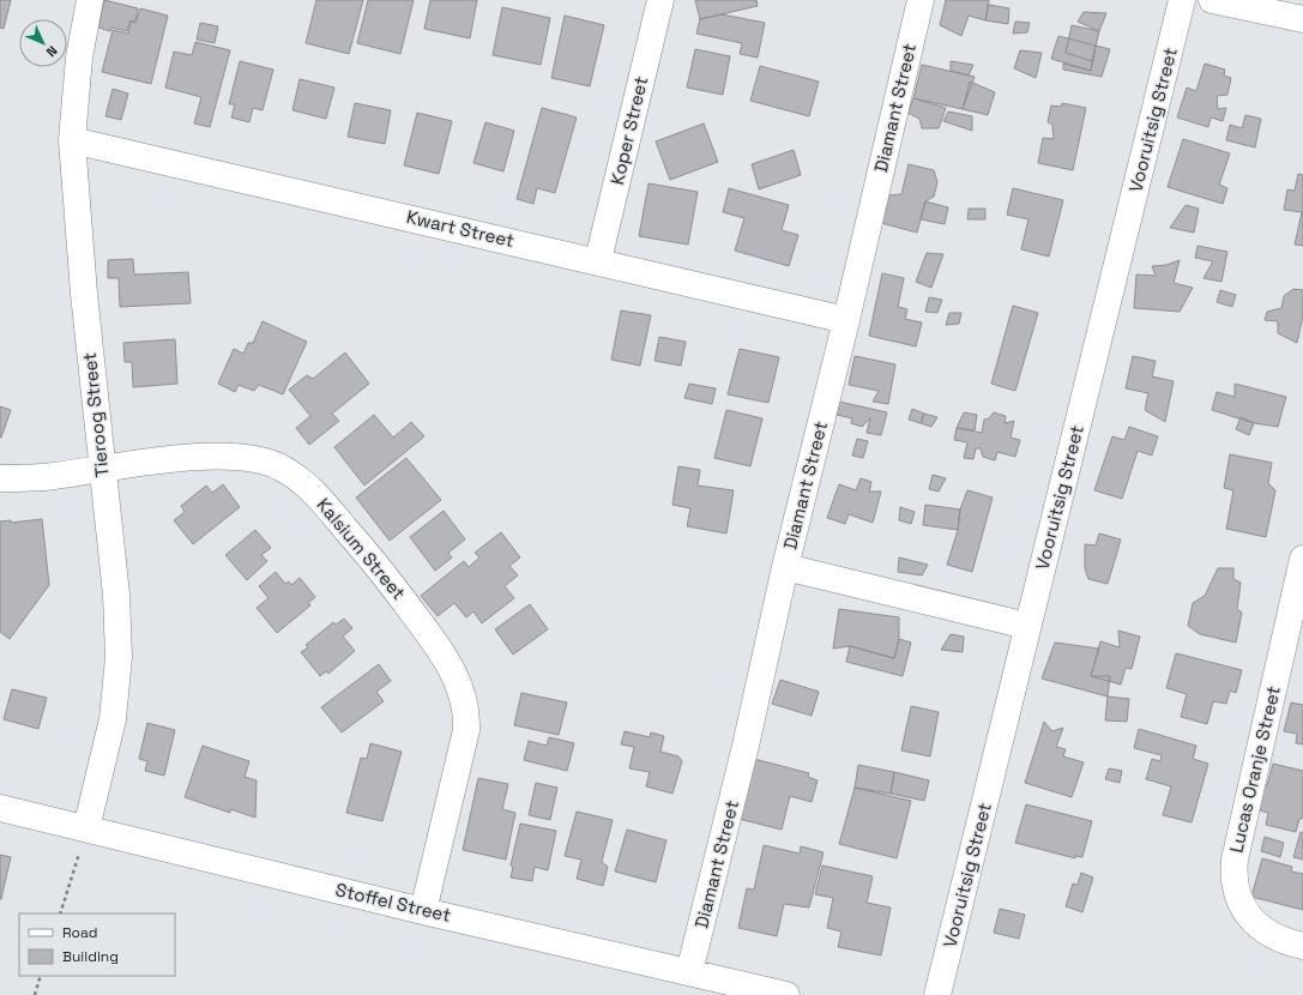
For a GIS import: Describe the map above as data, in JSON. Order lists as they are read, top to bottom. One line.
{"streets":{"street":["Diamant Street","Vooruitsig Street","Koper Street","Kwart Street","Tieroog Street","Kalsium Street","Lucas Oranje Street","Stoffel Street"]},"crossings":[["Diamant Street","Kwart Street"],["Diamant Street","Stoffel Street"],["Koper Street","Kwart Street"],["Kwart Street","Tieroog Street"],["Tieroog Street","Kalsium Street"],["Tieroog Street","Stoffel Street"],["Kalsium Street","Stoffel Street"]],"legend":["Road","Building"],"north":"bottom right"}
